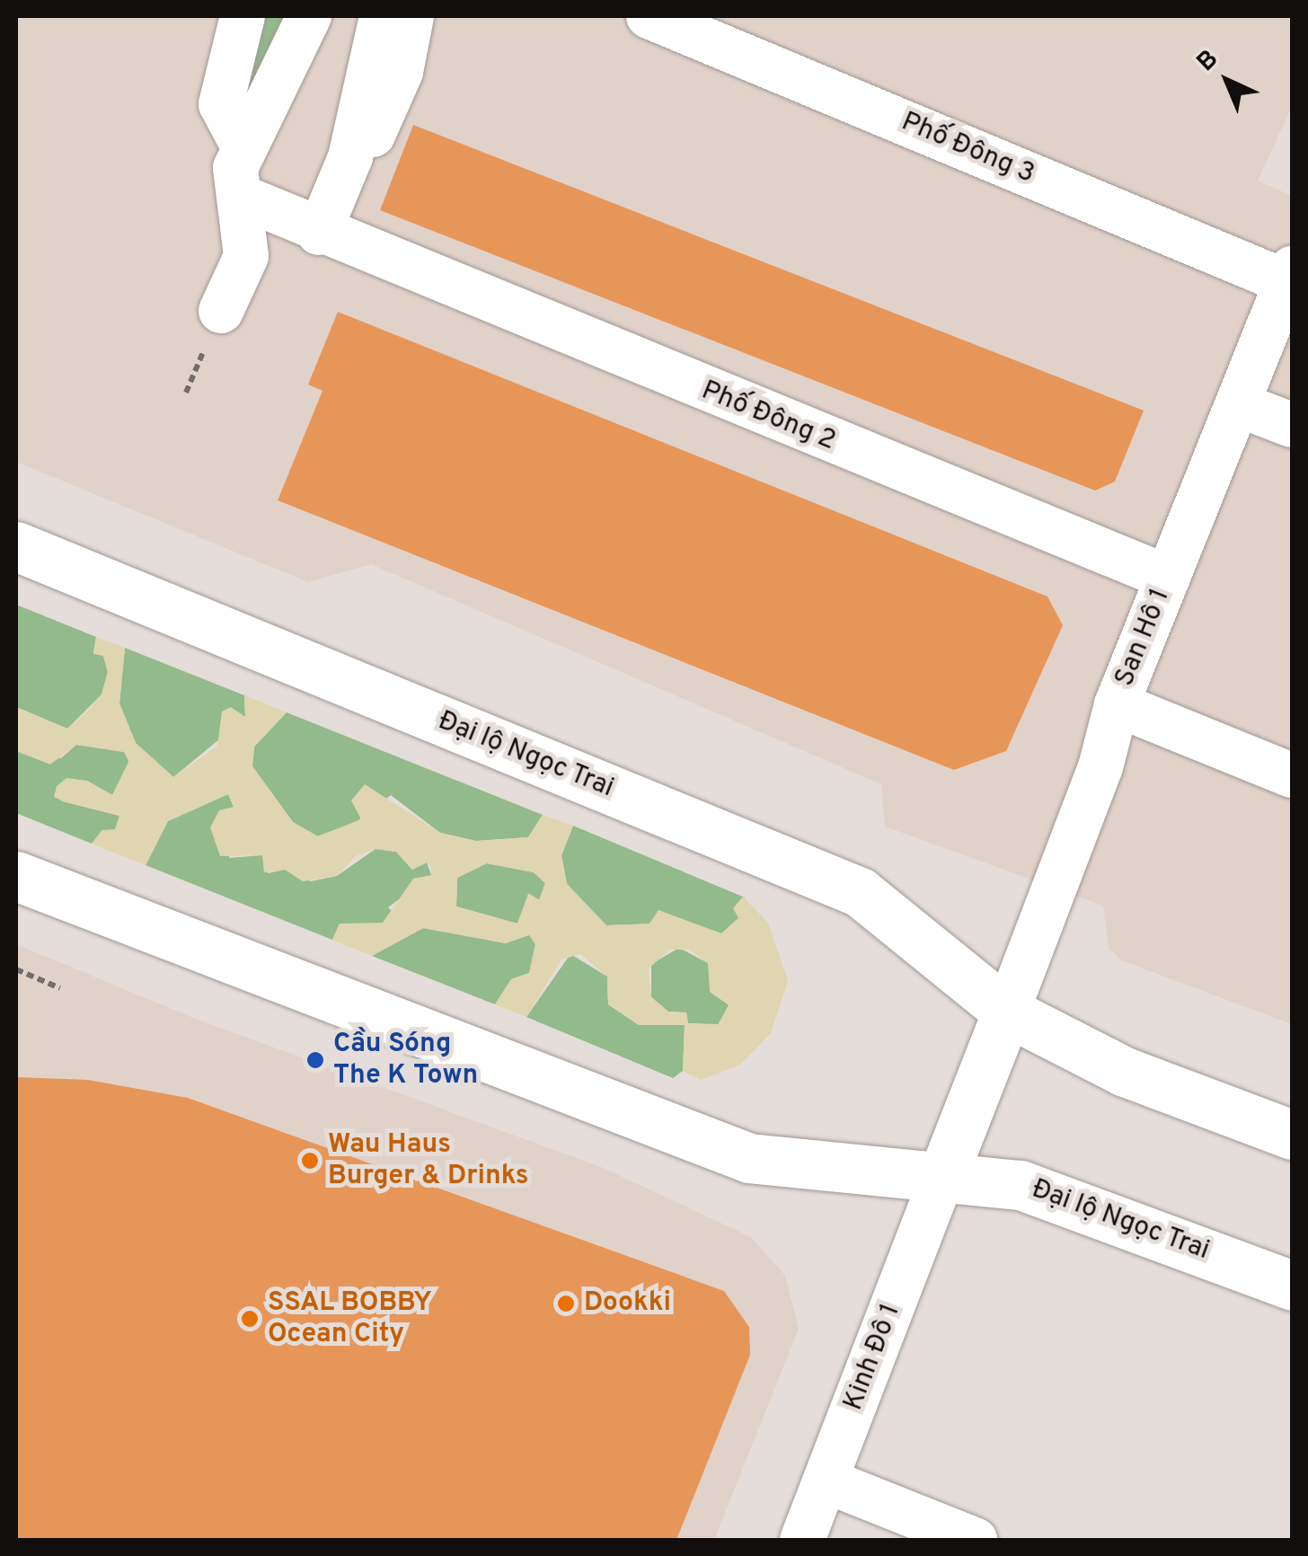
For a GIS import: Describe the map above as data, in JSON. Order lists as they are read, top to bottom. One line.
{"streets":{"main road":["Đại lộ Ngọc Trai"],"street":["Phố Đông 3","Phố Đông 2","San Hô 1","Kinh Đô 1"]},"crossings":[["Phố Đông 3","San Hô 1"],["Phố Đông 2","San Hô 1"],["San Hô 1","Đại lộ Ngọc Trai"],["Đại lộ Ngọc Trai","Kinh Đô 1"]],"places":["Cầu Sóng The K Town","Wau Haus Burger & Drinks","Dookki","SSAL BOBBY Ocean City"],"north":"top left"}
